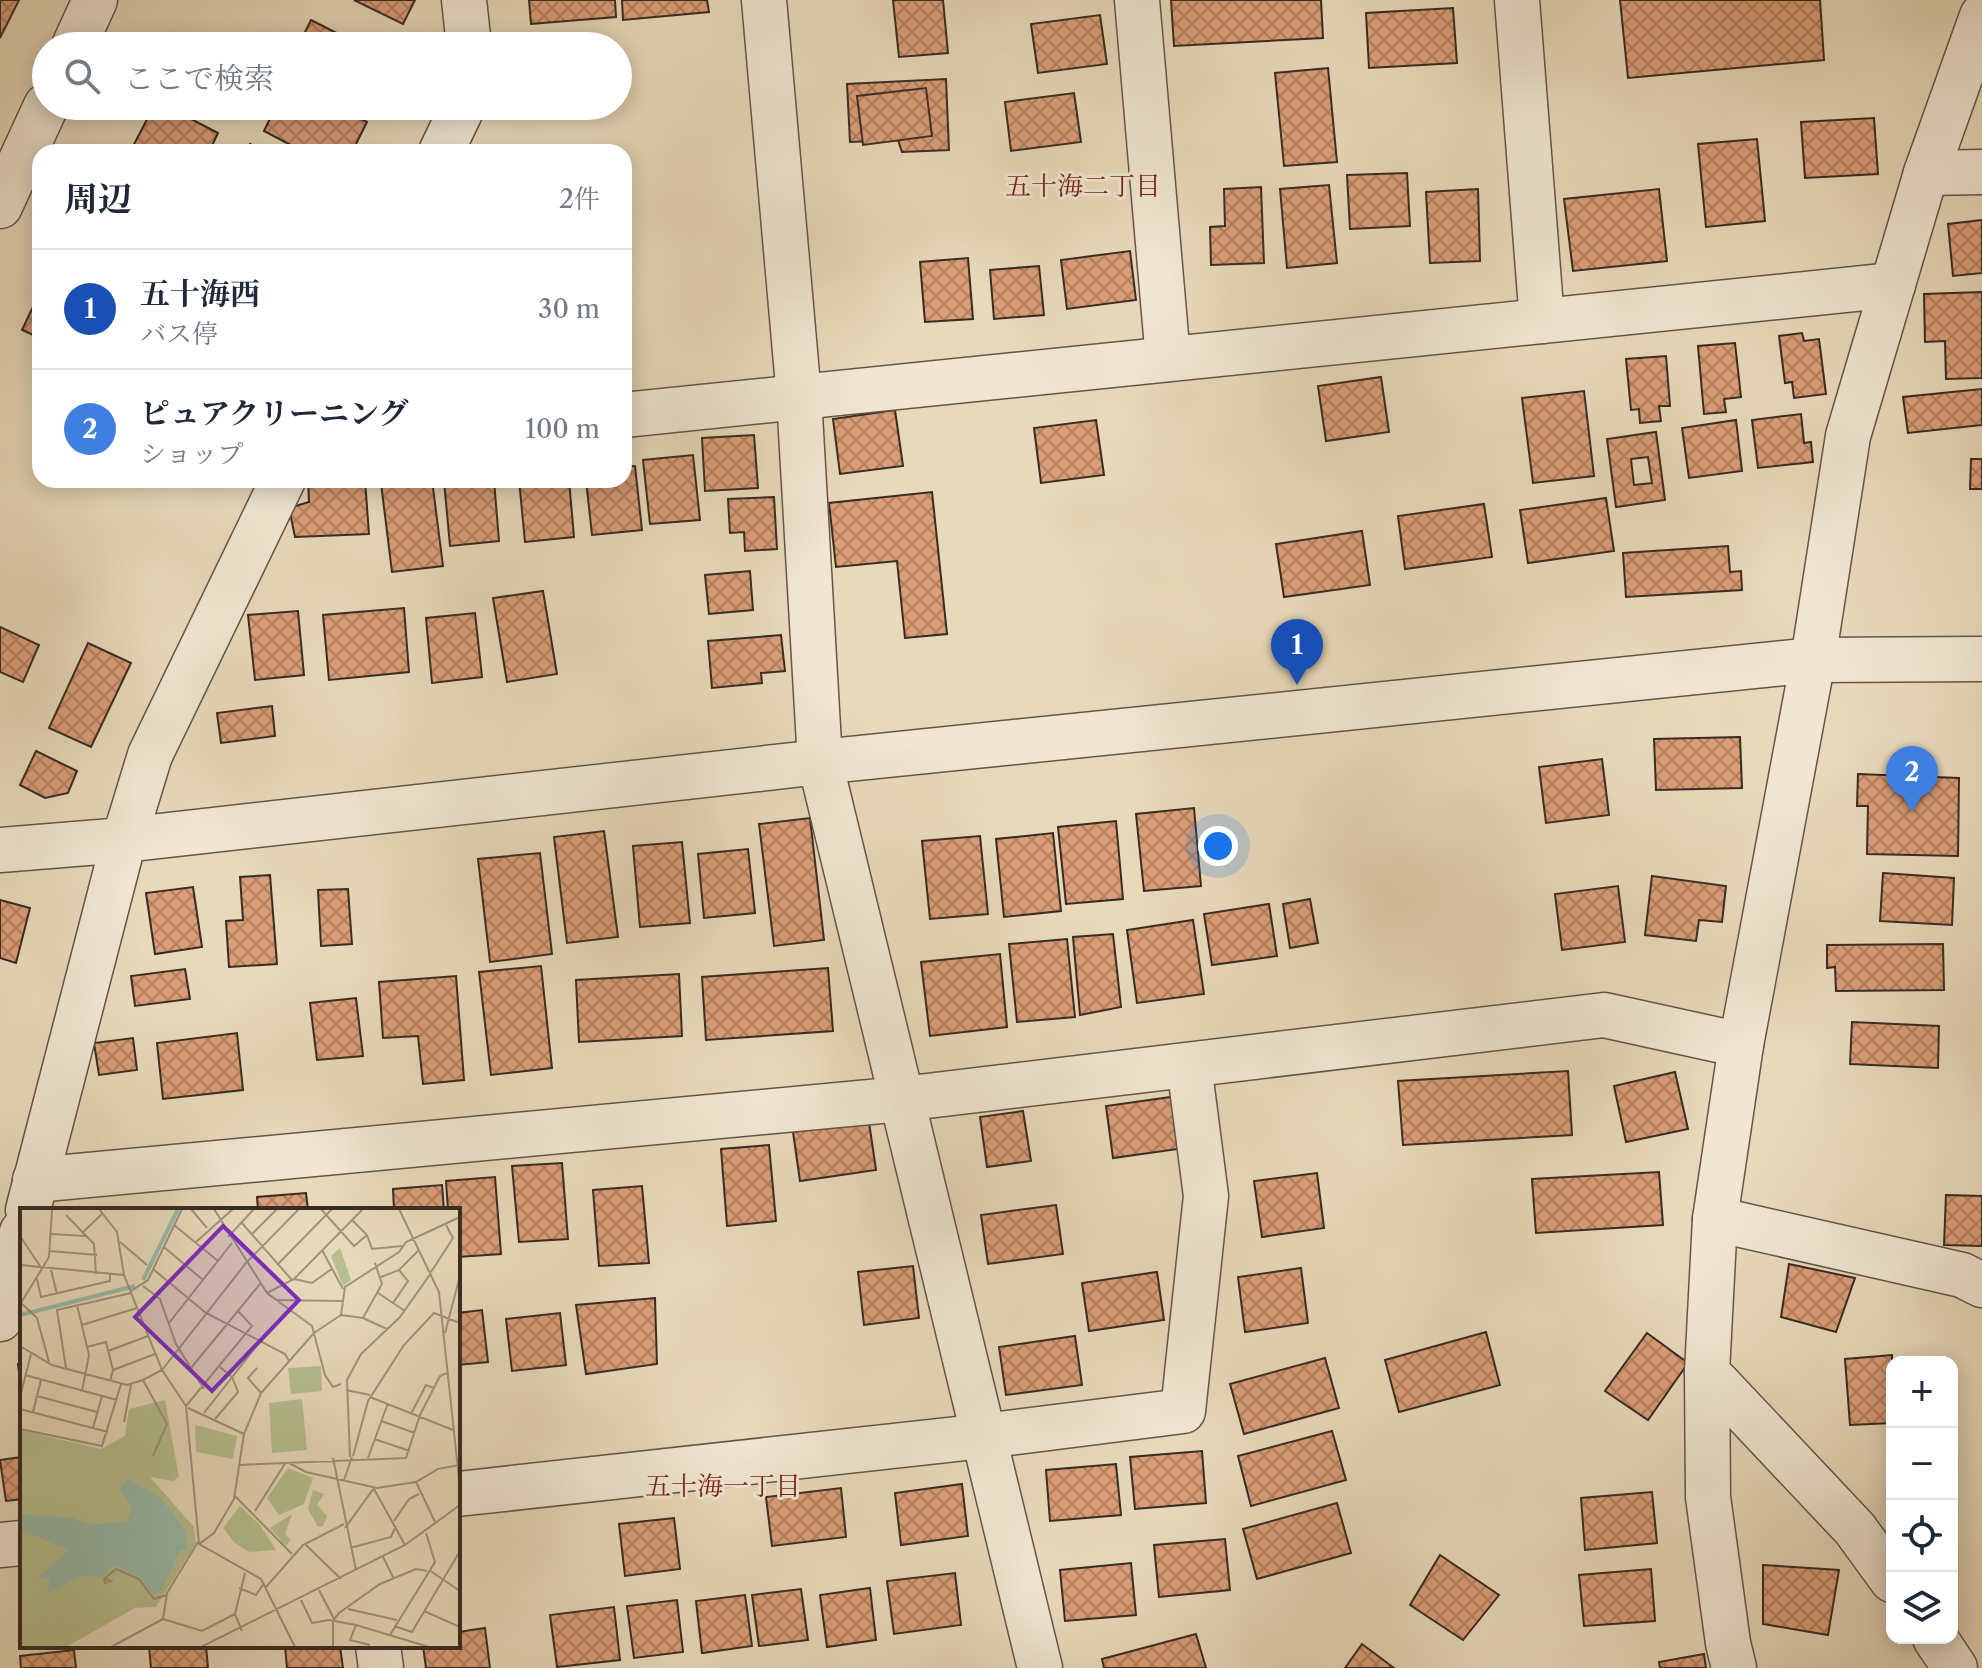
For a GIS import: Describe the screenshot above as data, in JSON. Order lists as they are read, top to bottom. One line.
{"districts":["五十海二丁目","五十海一丁目"],"page":{"search":"ここで検索","heading":["周辺","2件"],"list":[{"mark":"1","name":"五十海西","note":"バス停","value":"30 m"},{"mark":"2","name":"ピュアクリーニング","note":"ショップ","value":"100 m"}],"pins":["1","2"],"map_buttons":["+","−"]}}
